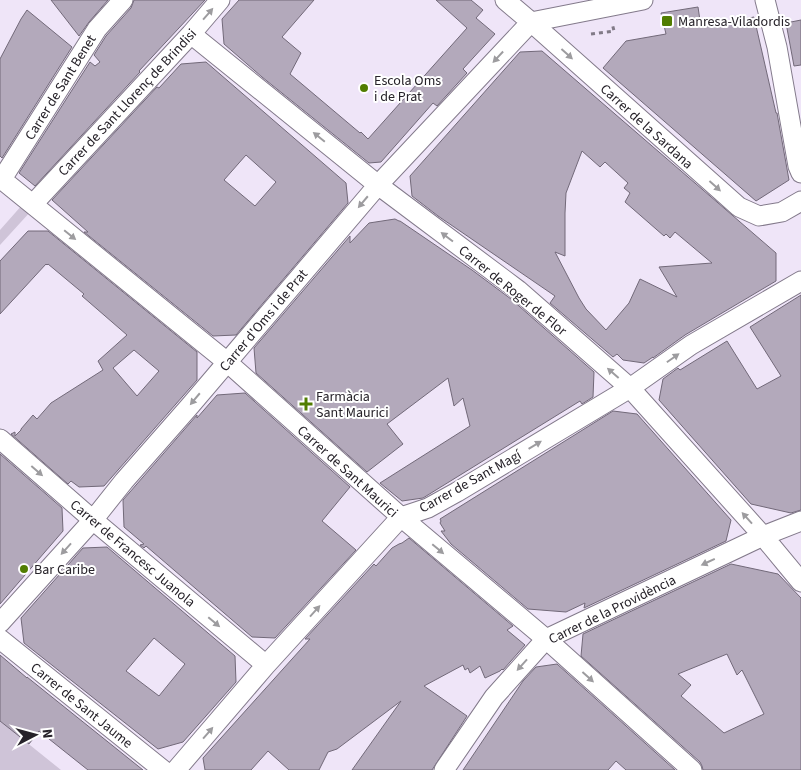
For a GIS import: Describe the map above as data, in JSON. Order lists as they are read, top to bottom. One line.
{"streets":{"street":["Carrer de Sant Benet","Carrer de Sant Llorenç de Brindisi","Carrer de la Sardana","Carrer de Roger de Flor","Carrer d'Oms i de Prat","Carrer de Sant Maurici","Carrer de Sant Magí","Carrer de Francesc Juanola","Carrer de la Providència","Carrer de Sant Jaume"]},"crossings":[["Carrer de Sant Benet","Carrer de Sant Maurici"],["Carrer de Sant Llorenç de Brindisi","Carrer de Roger de Flor"],["Carrer de Sant Llorenç de Brindisi","Carrer de Sant Maurici"],["Carrer de la Sardana","Carrer d'Oms i de Prat"],["Carrer de Roger de Flor","Carrer d'Oms i de Prat"],["Carrer de Roger de Flor","Carrer de Sant Magí"],["Carrer de Roger de Flor","Carrer de la Providència"],["Carrer d'Oms i de Prat","Carrer de Sant Maurici"],["Carrer d'Oms i de Prat","Carrer de Francesc Juanola"],["Carrer de Sant Maurici","Carrer de Sant Magí"],["Carrer de Sant Maurici","Carrer de la Providència"],["Carrer de Sant Magí","Carrer de Francesc Juanola"]],"one_way":["Carrer de la Sardana","Carrer de Roger de Flor","Carrer d'Oms i de Prat","Carrer de Sant Maurici","Carrer de Sant Magí","Carrer de Francesc Juanola","Carrer de la Providència"],"places":{"transit":["Manresa-Viladordis"],"other":["Escola Oms i de Prat","Bar Caribe"],"health":["Farmàcia Sant Maurici"]},"north":"right"}
